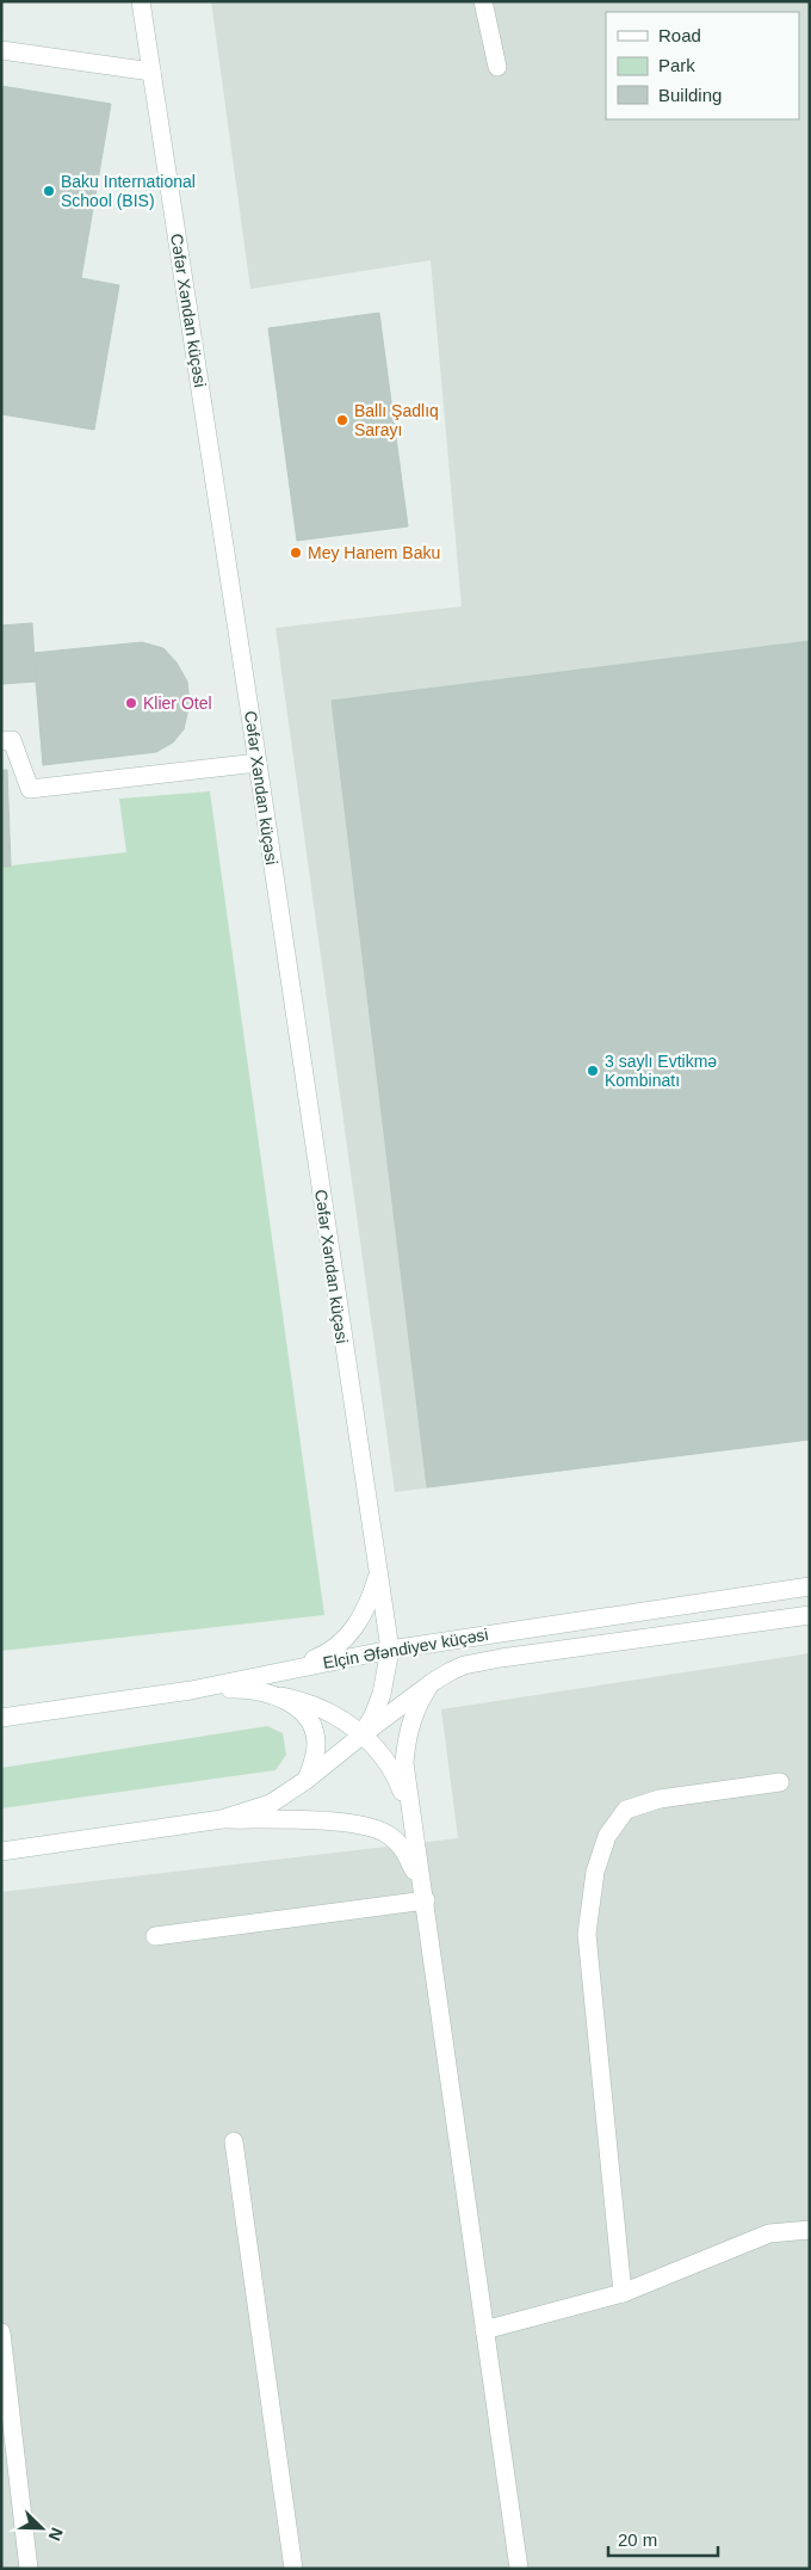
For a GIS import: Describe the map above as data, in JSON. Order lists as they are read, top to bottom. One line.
{"streets":{"main road":["Cəfər Xəndan küçəsi","Elçin Əfəndiyev küçəsi"]},"crossings":[["Cəfər Xəndan küçəsi","Elçin Əfəndiyev küçəsi"]],"places":["Baku International School (BIS)","Ballı Şadlıq Sarayı","Mey Hanem Baku","Klier Otel","3 saylı Evtikmə Kombinatı"],"legend":["Road","Park","Building"],"scale_bar":"20 m","north":"bottom right"}
